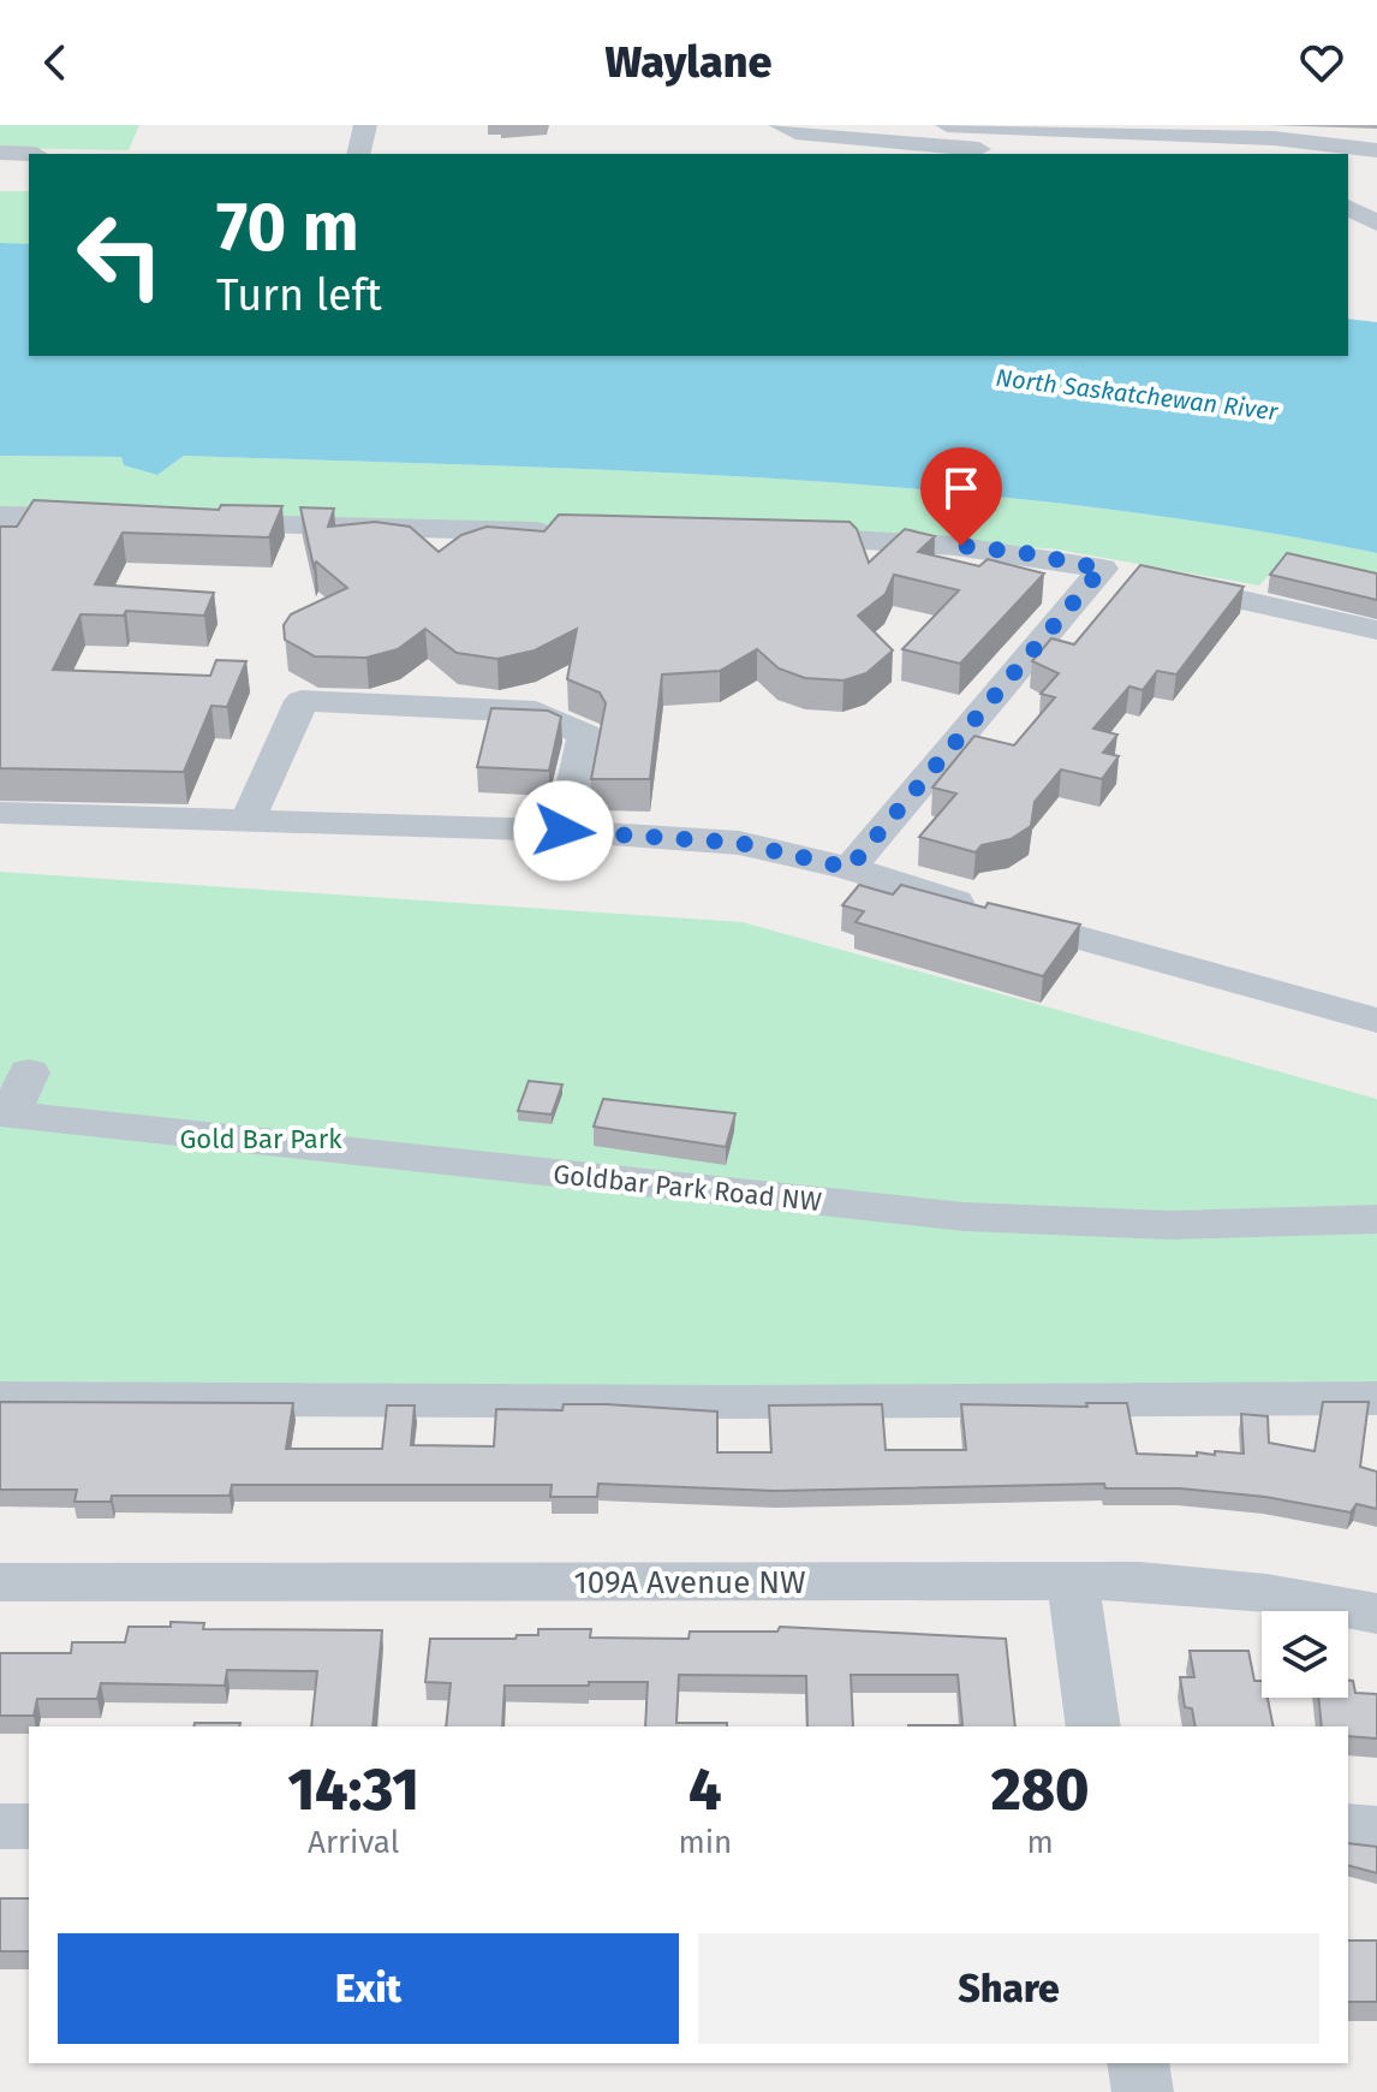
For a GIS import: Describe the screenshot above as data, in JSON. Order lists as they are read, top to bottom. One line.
{"streets":{"street":["Goldbar Park Road NW","109A Avenue NW"]},"water":["North Saskatchewan River"],"parks":["Gold Bar Park"],"page":{"header":"Waylane","turn":["70 m","Turn left"],"eta":["14:31","Arrival","4","min","280","m"],"buttons":["Exit","Share"]}}
